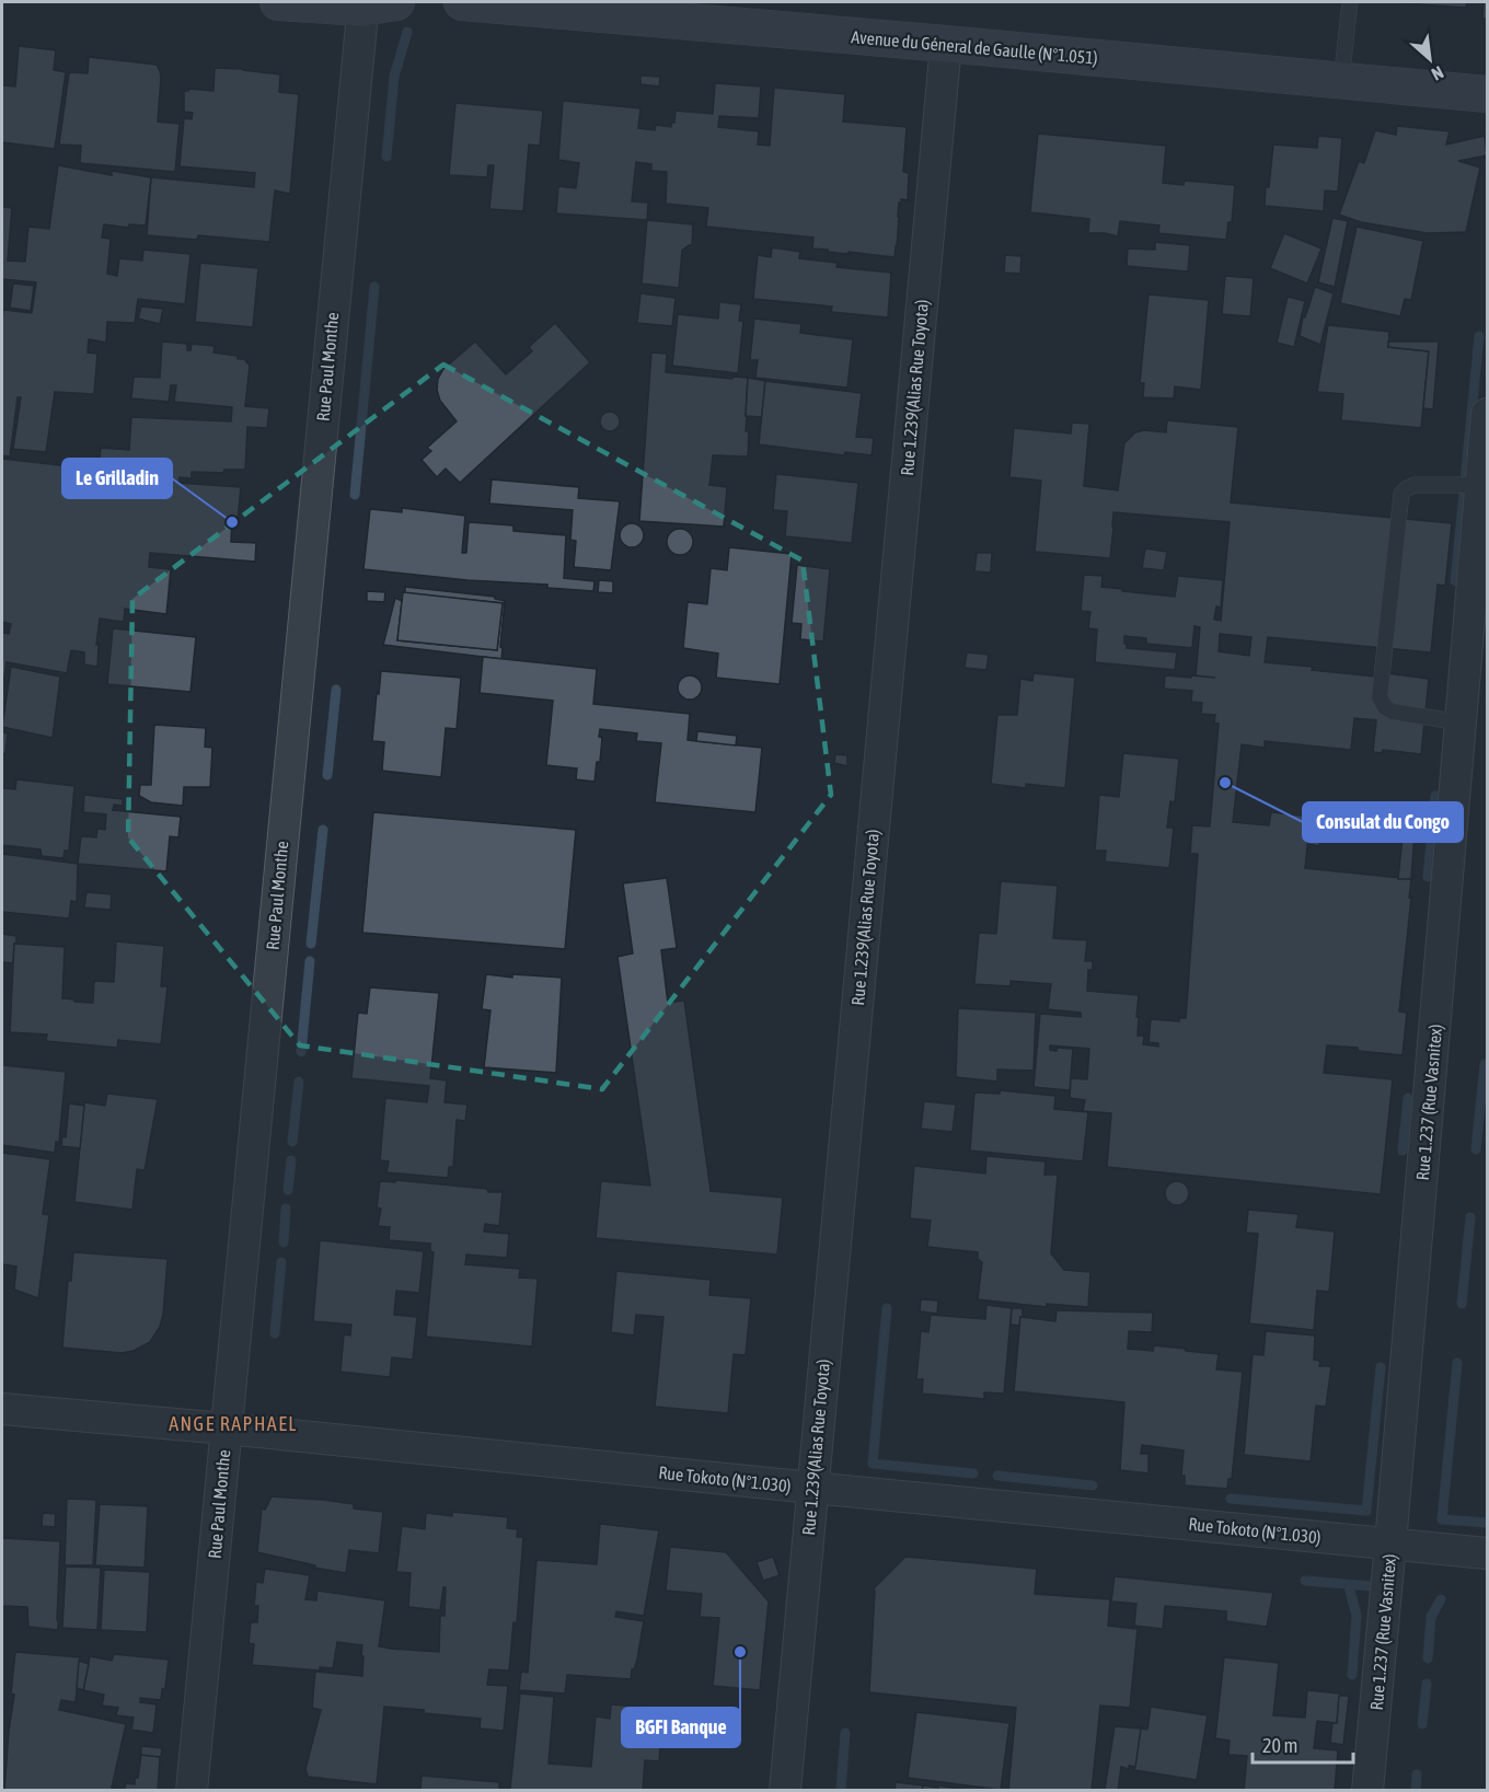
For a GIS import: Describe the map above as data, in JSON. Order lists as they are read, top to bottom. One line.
{"streets":{"main road":["Avenue du Géneral de Gaulle (N°1.051)"],"street":["Rue Paul Monthe","Rue 1.239(Alias Rue Toyota)","Rue 1.237 (Rue Vasnitex)","Rue Tokoto (N°1.030)"]},"crossings":[["Avenue du Géneral de Gaulle (N°1.051)","Rue 1.239(Alias Rue Toyota)"],["Rue Paul Monthe","Rue Tokoto (N°1.030)"],["Rue 1.239(Alias Rue Toyota)","Rue Tokoto (N°1.030)"],["Rue 1.237 (Rue Vasnitex)","Rue Tokoto (N°1.030)"]],"districts":["ANGE RAPHAEL"],"places":["Le Grilladin","Consulat du Congo","BGFI Banque"],"scale_bar":"20 m","north":"bottom right"}
